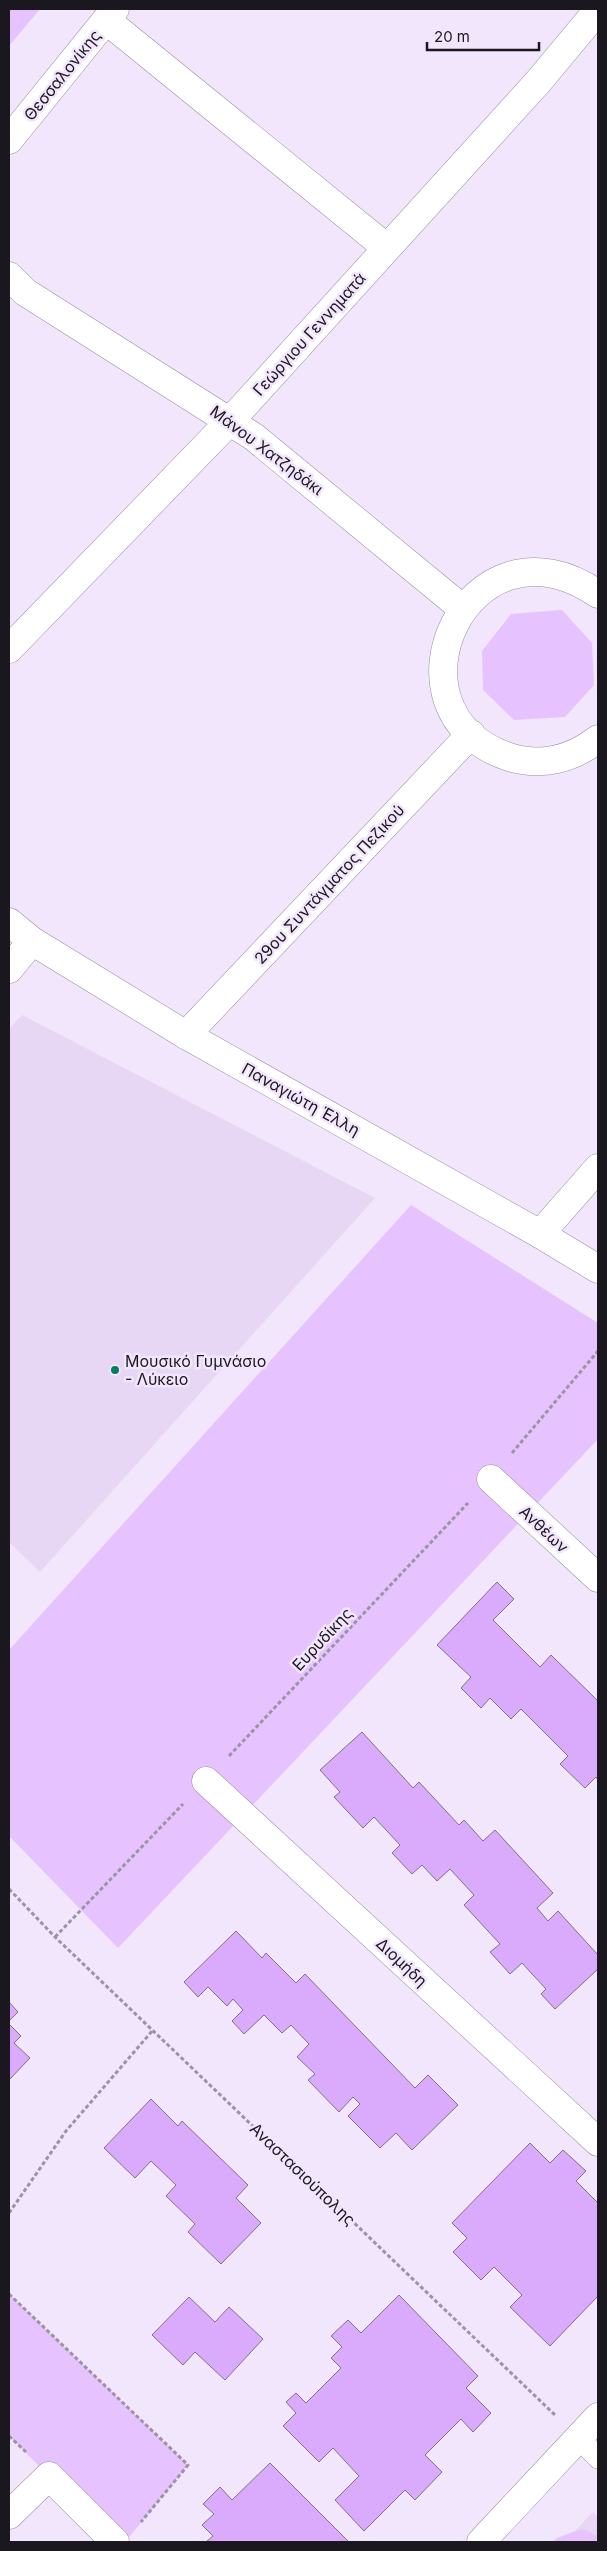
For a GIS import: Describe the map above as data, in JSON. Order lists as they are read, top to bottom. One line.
{"streets":{"street":["Θεσσαλονίκης","Γεώργιου Γεννηματά","Μάνου Χατζηδάκι","29ου Συντάγματος Πεζικού","Παναγιώτη Έλλη","Ανθέων","Διομήδη"],"path":["Ευρυδίκης","Αναστασιούπολης"]},"crossings":[["Γεώργιου Γεννηματά","Μάνου Χατζηδάκι"],["29ου Συντάγματος Πεζικού","Παναγιώτη Έλλη"],["Ανθέων","Ευρυδίκης"],["Ευρυδίκης","Διομήδη"],["Ευρυδίκης","Αναστασιούπολης"]],"places":["Μουσικό Γυμνάσιο - Λύκειο"],"scale_bar":"20 m"}
